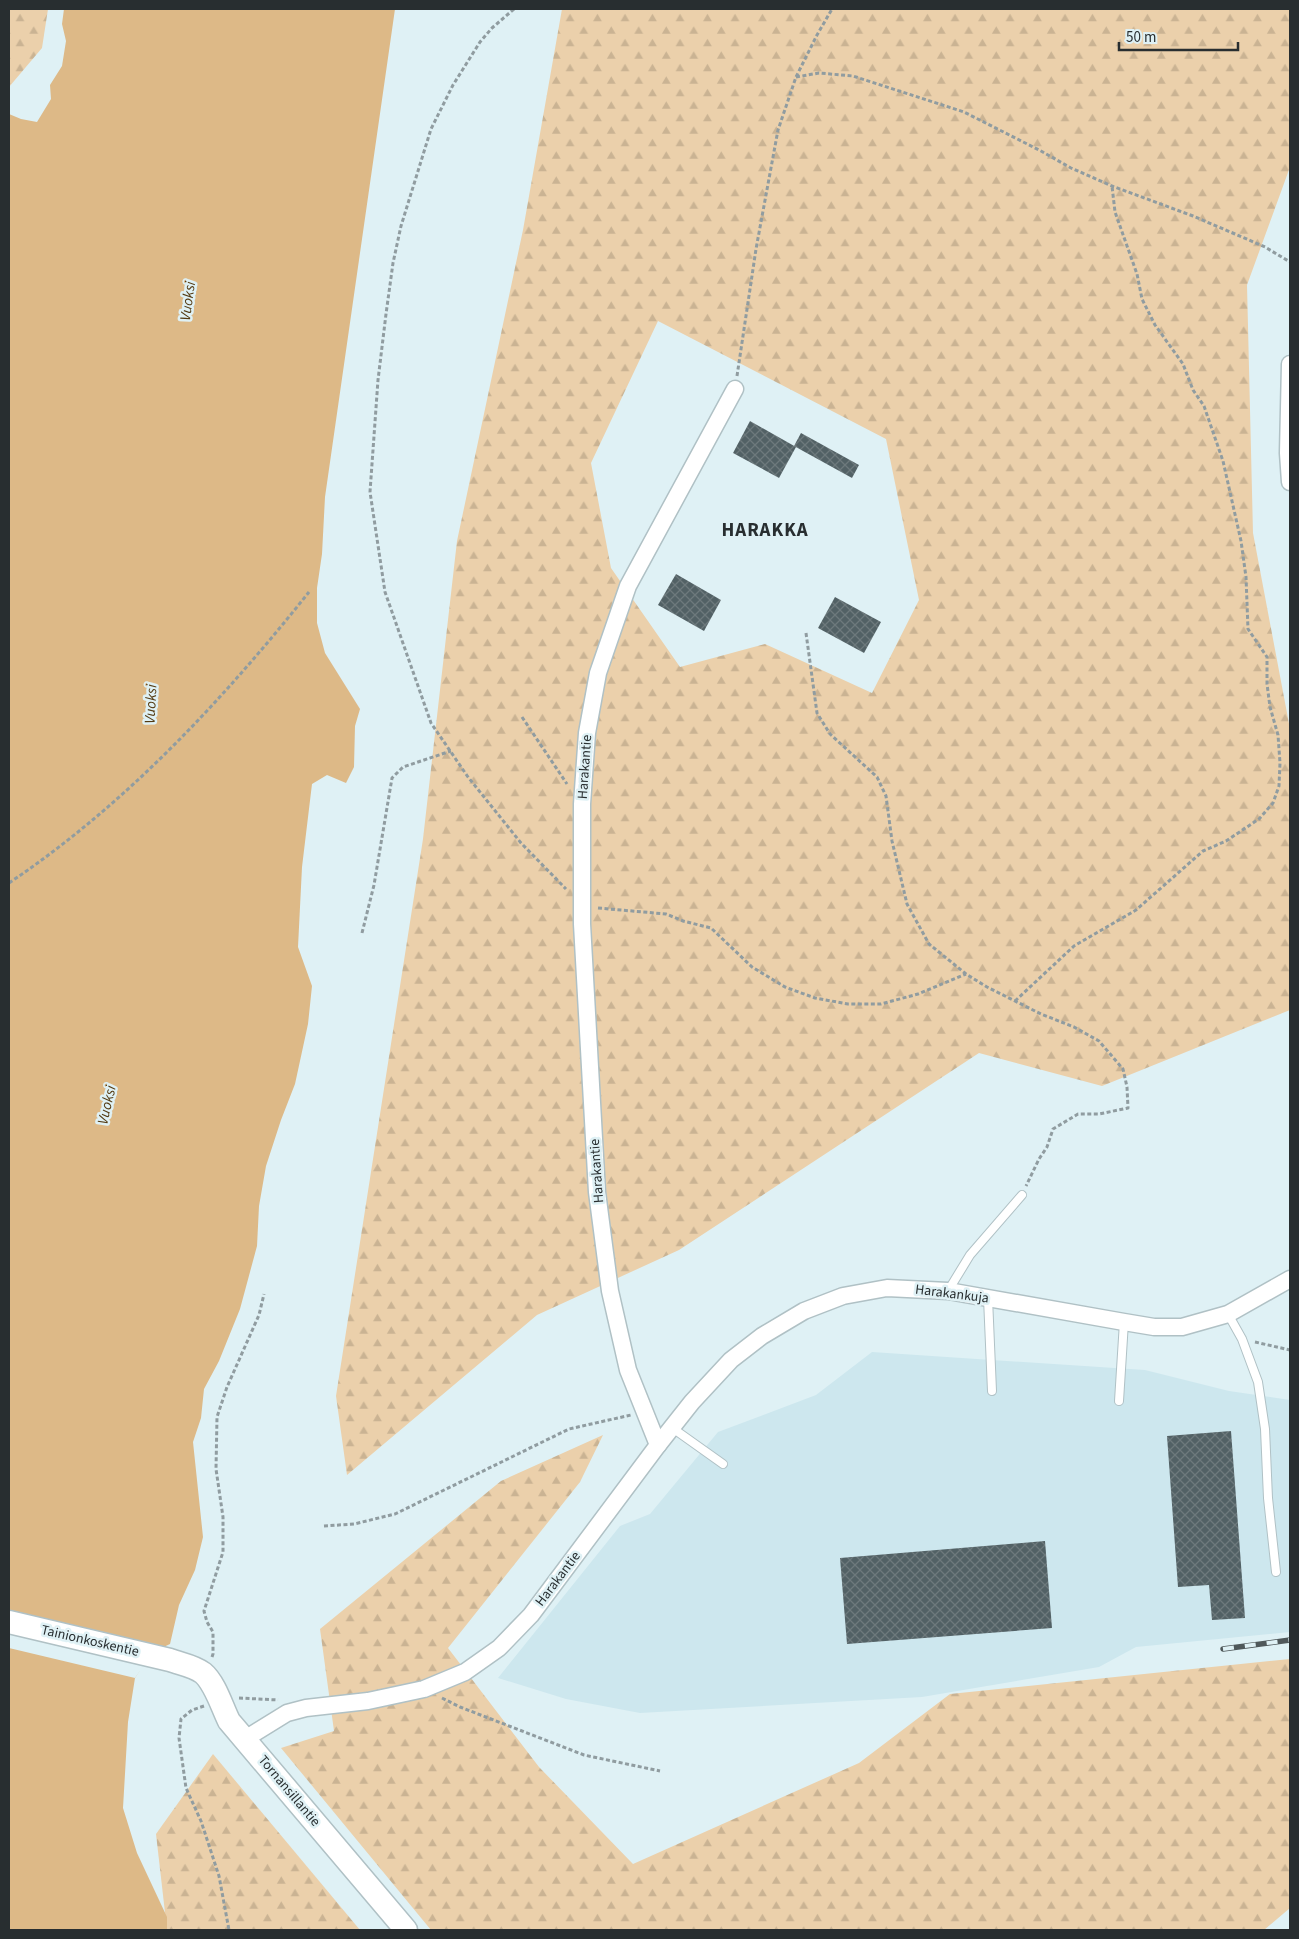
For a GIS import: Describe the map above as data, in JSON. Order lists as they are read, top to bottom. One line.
{"streets":{"street":["Harakantie","Harakankuja","Tainionkoskentie","Tornansillantie"]},"crossings":[["Harakantie","Harakankuja"],["Harakantie","Tornansillantie"],["Tainionkoskentie","Tornansillantie"]],"districts":["HARAKKA"],"water":["Vuoksi"],"scale_bar":"50 m"}
